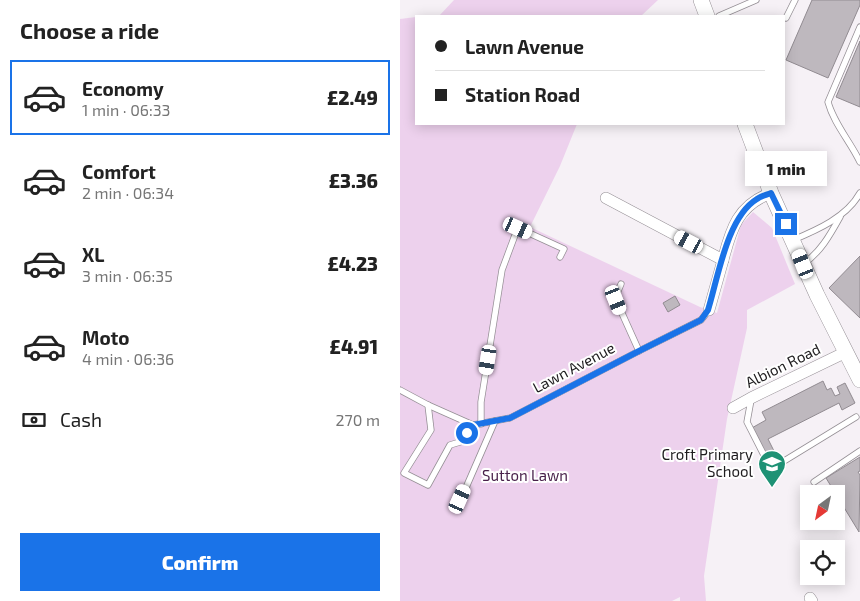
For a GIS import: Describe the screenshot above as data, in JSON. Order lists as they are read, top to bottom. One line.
{"streets":{"street":["Albion Road","Lawn Avenue"]},"parks":["Sutton Lawn"],"places":{"school or university":["Croft Primary School"]},"north":"bottom left","page":{"heading":"Choose a ride","banner":["Lawn Avenue","Station Road"],"list":[{"name":"Economy","note":"1 min · 06:33","value":"£2.49"},{"name":"Comfort","note":"2 min · 06:34","value":"£3.36"},{"name":"XL","note":"3 min · 06:35","value":"£4.23"},{"name":"Moto","note":"4 min · 06:36","value":"£4.91"}],"bubble":"1 min","pay":["Cash","270 m"],"buttons":"Confirm"}}
